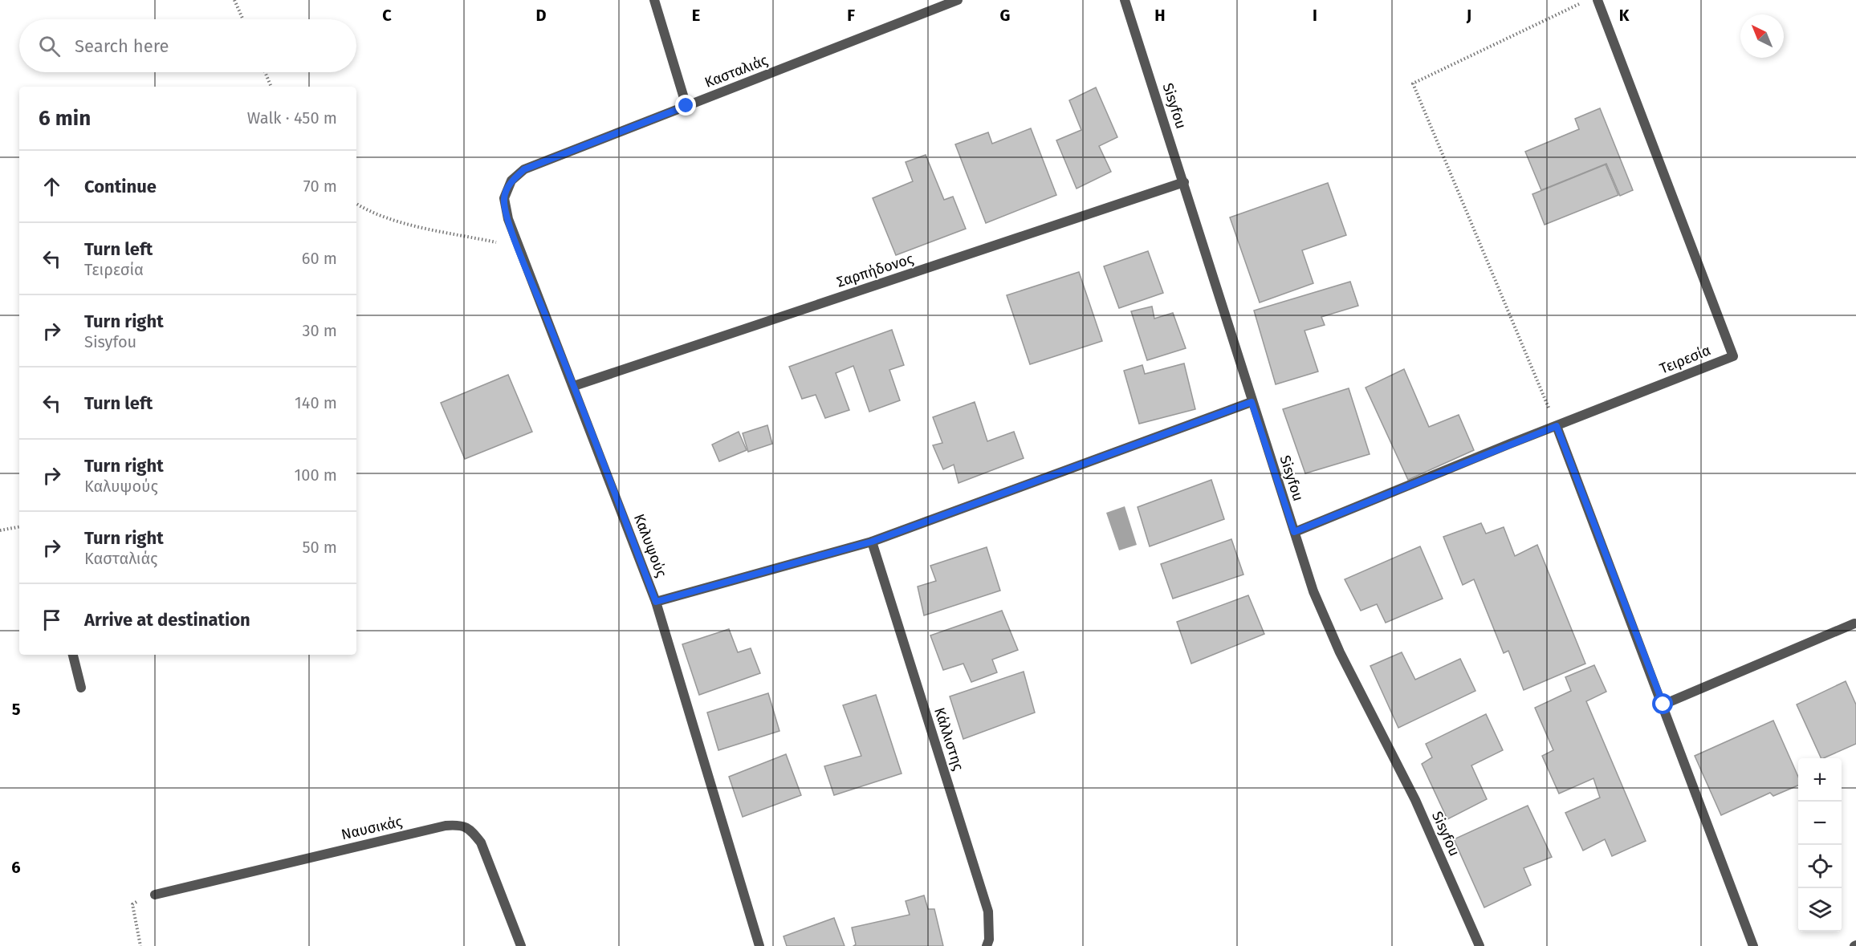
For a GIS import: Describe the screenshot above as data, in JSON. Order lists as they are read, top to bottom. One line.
{"streets":{"street":["Κασταλιάς","Sisyfou","Σαρπήδονος","Τειρεσία","Καλυψούς","Κάλλιστης","Ναυσικάς"]},"crossings":[["Κασταλιάς","Καλυψούς"],["Sisyfou","Σαρπήδονος"],["Sisyfou","Τειρεσία"],["Σαρπήδονος","Καλυψούς"]],"north":"top left","page":{"search":"Search here","heading":["6 min","Walk · 450 m"],"list":[["Continue","70 m"],["Turn left","Τειρεσία","60 m"],["Turn right","Sisyfou","30 m"],["Turn left","140 m"],["Turn right","Καλυψούς","100 m"],["Turn right","Κασταλιάς","50 m"],"Arrive at destination"],"map_buttons":["+","−"]},"grid":{"columns":["C","D","E","F","G","H","I","J","K"],"rows":["5","6"]}}
